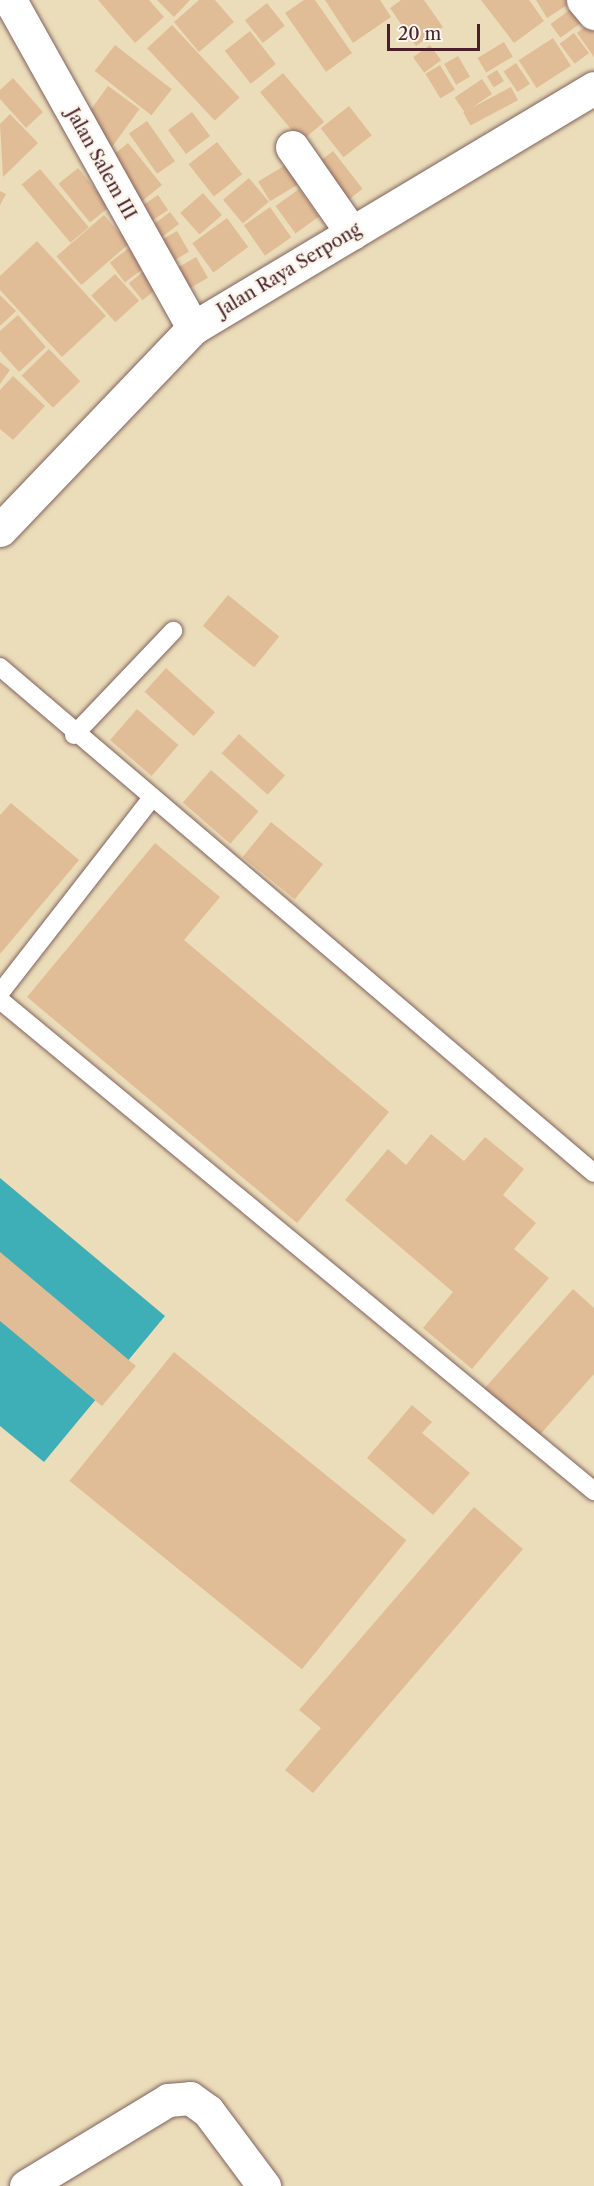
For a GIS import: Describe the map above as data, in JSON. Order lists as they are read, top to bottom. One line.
{"streets":{"street":["Jalan Salem III","Jalan Raya Serpong"]},"crossings":[["Jalan Salem III","Jalan Raya Serpong"]],"scale_bar":"20 m"}
